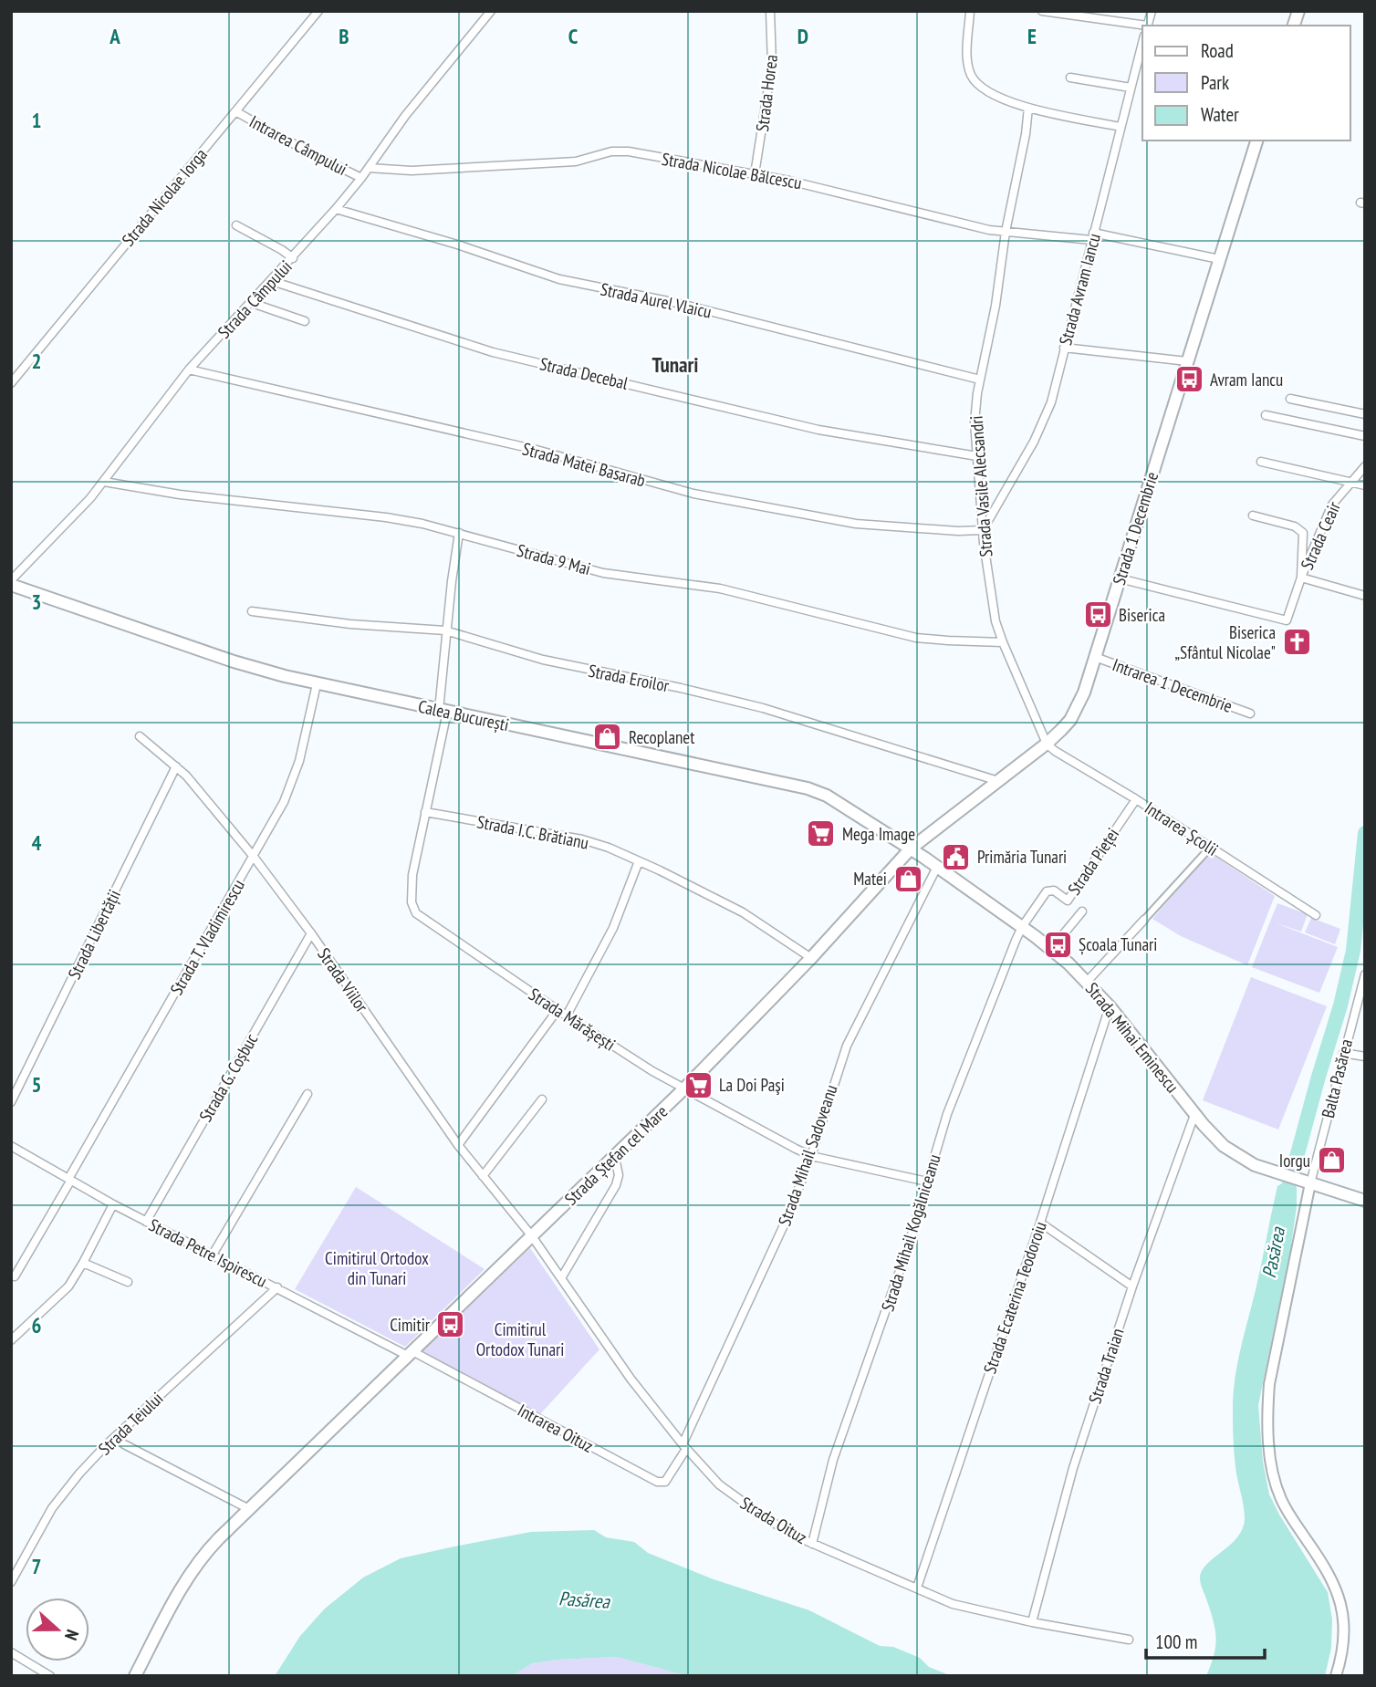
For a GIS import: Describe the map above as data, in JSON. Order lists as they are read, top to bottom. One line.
{"streets":{"main road":["Strada 1 Decembrie","Calea București","Strada Mihai Eminescu","Strada Ștefan cel Mare"],"street":["Strada Horea","Intrarea Câmpului","Strada Nicolae Bălcescu","Strada Nicolae Iorga","Strada Avram Iancu","Strada Câmpului","Strada Aurel Vlaicu","Strada Decebal","Strada Matei Basarab","Strada Vasile Alecsandri","Strada Ceair","Strada 9 Mai","Strada Eroilor","Intrarea 1 Decembrie","Intrarea Școlii","Strada I.C. Brătianu","Strada Pieței","Strada Libertății","Strada T. Vladimirescu","Strada Viilor","Strada Mărășești","Strada G. Coșbuc","Balta Pasărea","Strada Mihail Sadoveanu","Strada Mihail Kogălniceanu","Strada Petre Ispirescu","Strada Ecaterina Teodoroiu","Strada Traian","Strada Teiului","Intrarea Oituz","Strada Oituz"]},"crossings":[["Strada Horea","Strada Nicolae Bălcescu"],["Intrarea Câmpului","Strada Nicolae Iorga"],["Intrarea Câmpului","Strada Câmpului"],["Strada Nicolae Bălcescu","Strada Avram Iancu"],["Strada Nicolae Bălcescu","Strada Câmpului"],["Strada Nicolae Bălcescu","Strada Vasile Alecsandri"],["Strada Nicolae Bălcescu","Strada 1 Decembrie"],["Strada Avram Iancu","Strada Matei Basarab"],["Strada Avram Iancu","Strada Vasile Alecsandri"],["Strada Câmpului","Strada Aurel Vlaicu"],["Strada Câmpului","Strada Decebal"],["Strada Câmpului","Strada Matei Basarab"],["Strada Câmpului","Strada 9 Mai"],["Strada Aurel Vlaicu","Strada Vasile Alecsandri"],["Strada Decebal","Strada Vasile Alecsandri"],["Strada Matei Basarab","Strada Vasile Alecsandri"],["Strada Vasile Alecsandri","Strada 1 Decembrie"],["Strada Vasile Alecsandri","Strada 9 Mai"],["Strada Vasile Alecsandri","Intrarea Școlii"],["Strada 1 Decembrie","Strada Eroilor"],["Strada 1 Decembrie","Intrarea 1 Decembrie"],["Strada 1 Decembrie","Calea București"],["Strada 1 Decembrie","Intrarea Școlii"],["Strada 1 Decembrie","Strada Mihai Eminescu"],["Strada 1 Decembrie","Strada Ștefan cel Mare"],["Strada 9 Mai","Strada Mărășești"],["Strada Eroilor","Strada Mărășești"],["Calea București","Strada T. Vladimirescu"],["Calea București","Strada Mărășești"],["Calea București","Strada Mihai Eminescu"],["Calea București","Strada Ștefan cel Mare"],["Intrarea Școlii","Strada Pieței"],["Strada I.C. Brătianu","Strada Mărășești"],["Strada I.C. Brătianu","Strada Ștefan cel Mare"],["Strada Pieței","Strada Mihai Eminescu"],["Strada Pieței","Strada Mihail Kogălniceanu"],["Strada Libertății","Strada Viilor"],["Strada T. Vladimirescu","Strada Viilor"],["Strada T. Vladimirescu","Strada Petre Ispirescu"],["Strada Viilor","Strada G. Coșbuc"],["Strada Viilor","Strada Ștefan cel Mare"],["Strada Viilor","Strada Oituz"],["Strada Mărășești","Strada Ștefan cel Mare"],["Strada Mărășești","Strada Mihail Sadoveanu"],["Strada Mărășești","Strada Mihail Kogălniceanu"],["Strada Mihai Eminescu","Balta Pasărea"],["Strada Mihai Eminescu","Strada Ștefan cel Mare"],["Strada Mihai Eminescu","Strada Mihail Sadoveanu"],["Strada Mihai Eminescu","Strada Mihail Kogălniceanu"],["Strada Mihai Eminescu","Strada Ecaterina Teodoroiu"],["Strada Mihai Eminescu","Strada Traian"],["Strada G. Coșbuc","Strada Petre Ispirescu"],["Strada Ștefan cel Mare","Strada Petre Ispirescu"],["Strada Ștefan cel Mare","Intrarea Oituz"],["Strada Ștefan cel Mare","Strada Oituz"],["Strada Mihail Sadoveanu","Intrarea Oituz"],["Strada Mihail Sadoveanu","Strada Oituz"],["Strada Mihail Kogălniceanu","Strada Oituz"],["Strada Petre Ispirescu","Strada Teiului"],["Strada Petre Ispirescu","Intrarea Oituz"],["Strada Ecaterina Teodoroiu","Strada Oituz"],["Strada Traian","Strada Oituz"],["Intrarea Oituz","Strada Oituz"]],"districts":["Tunari"],"water":["Pasărea"],"parks":["Cimitirul Ortodox din Tunari","Cimitirul Ortodox Tunari"],"places":{"bus stop":["Avram Iancu","Biserica","Școala Tunari","Cimitir"],"church":["Biserica „Sfântul Nicolae\""],"shop":["Recoplanet","Matei","Iorgu"],"supermarket":["Mega Image","La Doi Paşi"],"public building":["Primăria Tunari"]},"legend":["Road","Park","Water"],"scale_bar":"100 m","north":"right","grid":{"columns":["A","B","C","D","E"],"rows":["1","2","3","4","5","6","7"]}}
